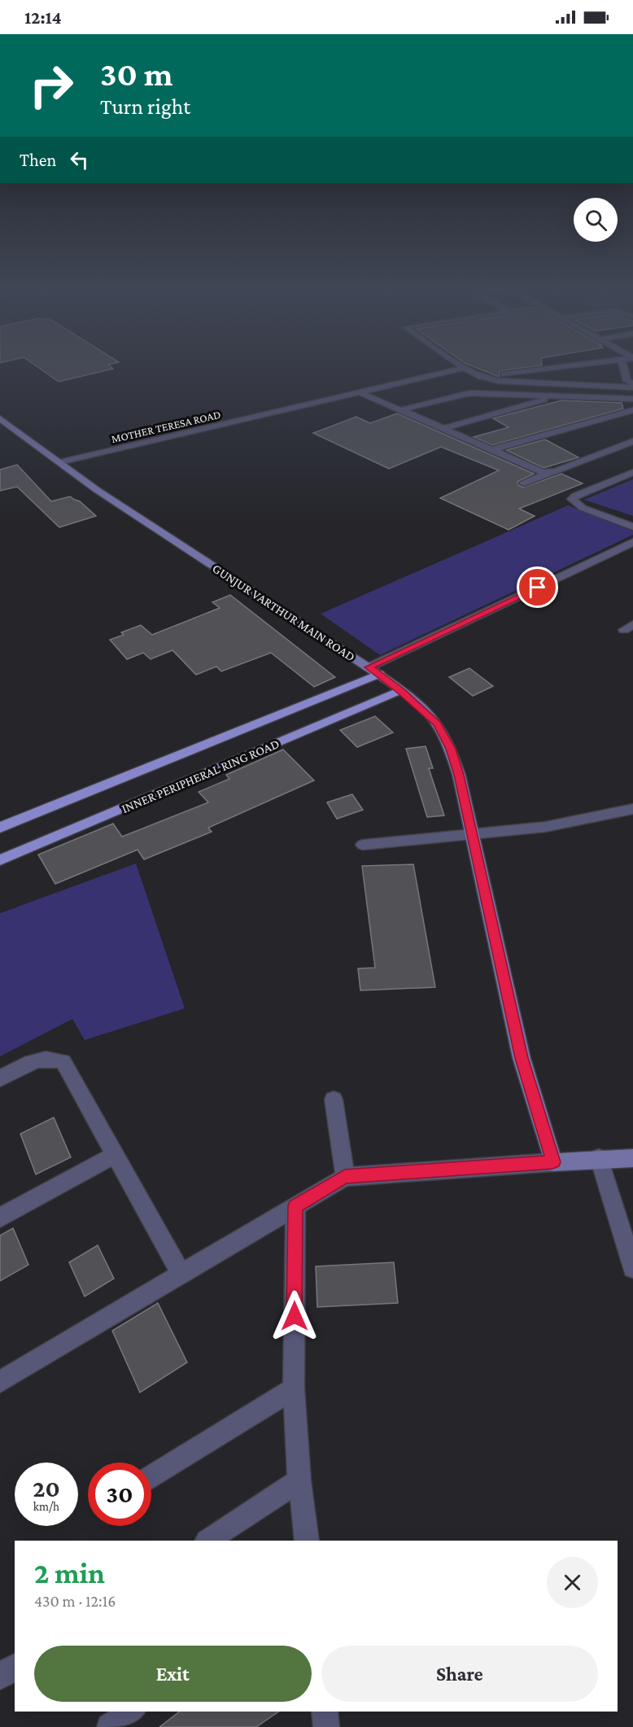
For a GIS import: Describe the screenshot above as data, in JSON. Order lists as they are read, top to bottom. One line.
{"streets":{"main road":["GUNJUR VARTHUR MAIN ROAD","INNER PERIPHERAL RING ROAD"],"street":["MOTHER TERESA ROAD"]},"crossings":[["MOTHER TERESA ROAD","GUNJUR VARTHUR MAIN ROAD"],["GUNJUR VARTHUR MAIN ROAD","INNER PERIPHERAL RING ROAD"]],"page":{"status":"12:14","turn":["30 m","Turn right"],"then":"Then","speed":"20 km/h","limit":"30","heading":["2 min","430 m · 12:16"],"buttons":["Exit","Share"]}}
